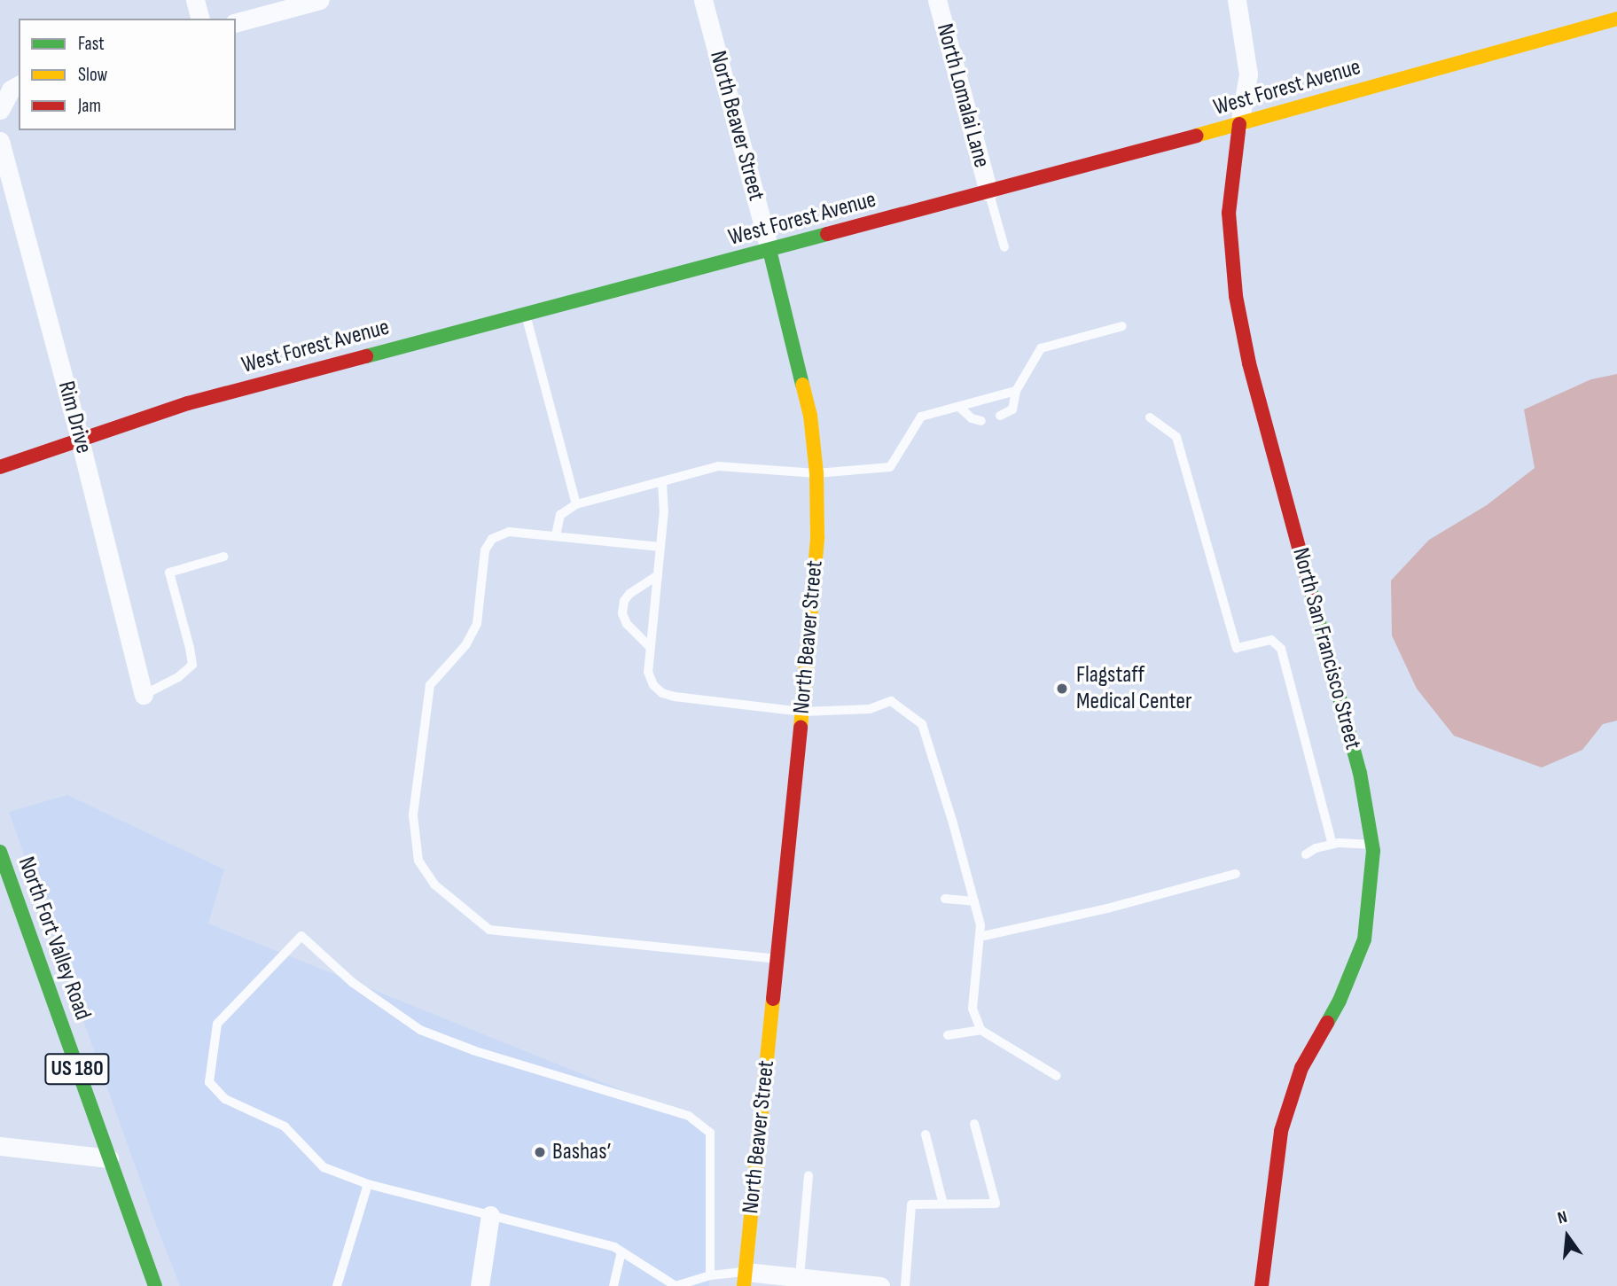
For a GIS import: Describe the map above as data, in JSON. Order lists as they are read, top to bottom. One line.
{"streets":{"street":["West Forest Avenue","North Lomalai Lane","North Beaver Street","Rim Drive","North San Francisco Street","North Fort Valley Road","US 180"]},"crossings":[["West Forest Avenue","North Lomalai Lane"],["West Forest Avenue","North Beaver Street"],["West Forest Avenue","Rim Drive"],["West Forest Avenue","North San Francisco Street"]],"places":["Flagstaff Medical Center","Bashas’"],"legend":["Fast","Slow","Jam"],"north":"top"}
